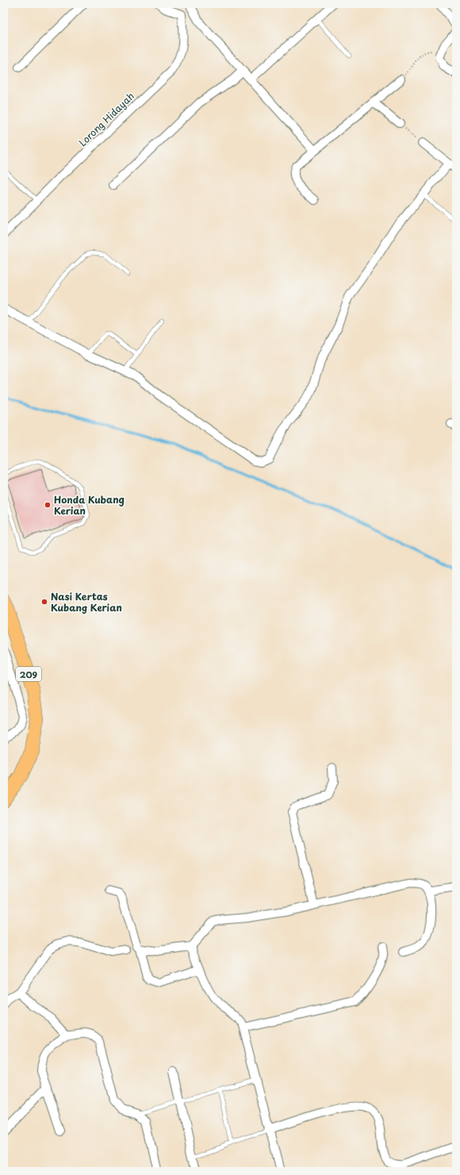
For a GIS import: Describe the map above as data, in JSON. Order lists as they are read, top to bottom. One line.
{"streets":{"main road":["209"],"street":["Lorong Hidayah"]},"places":["Honda Kubang Kerian","Nasi Kertas Kubang Kerian"]}
